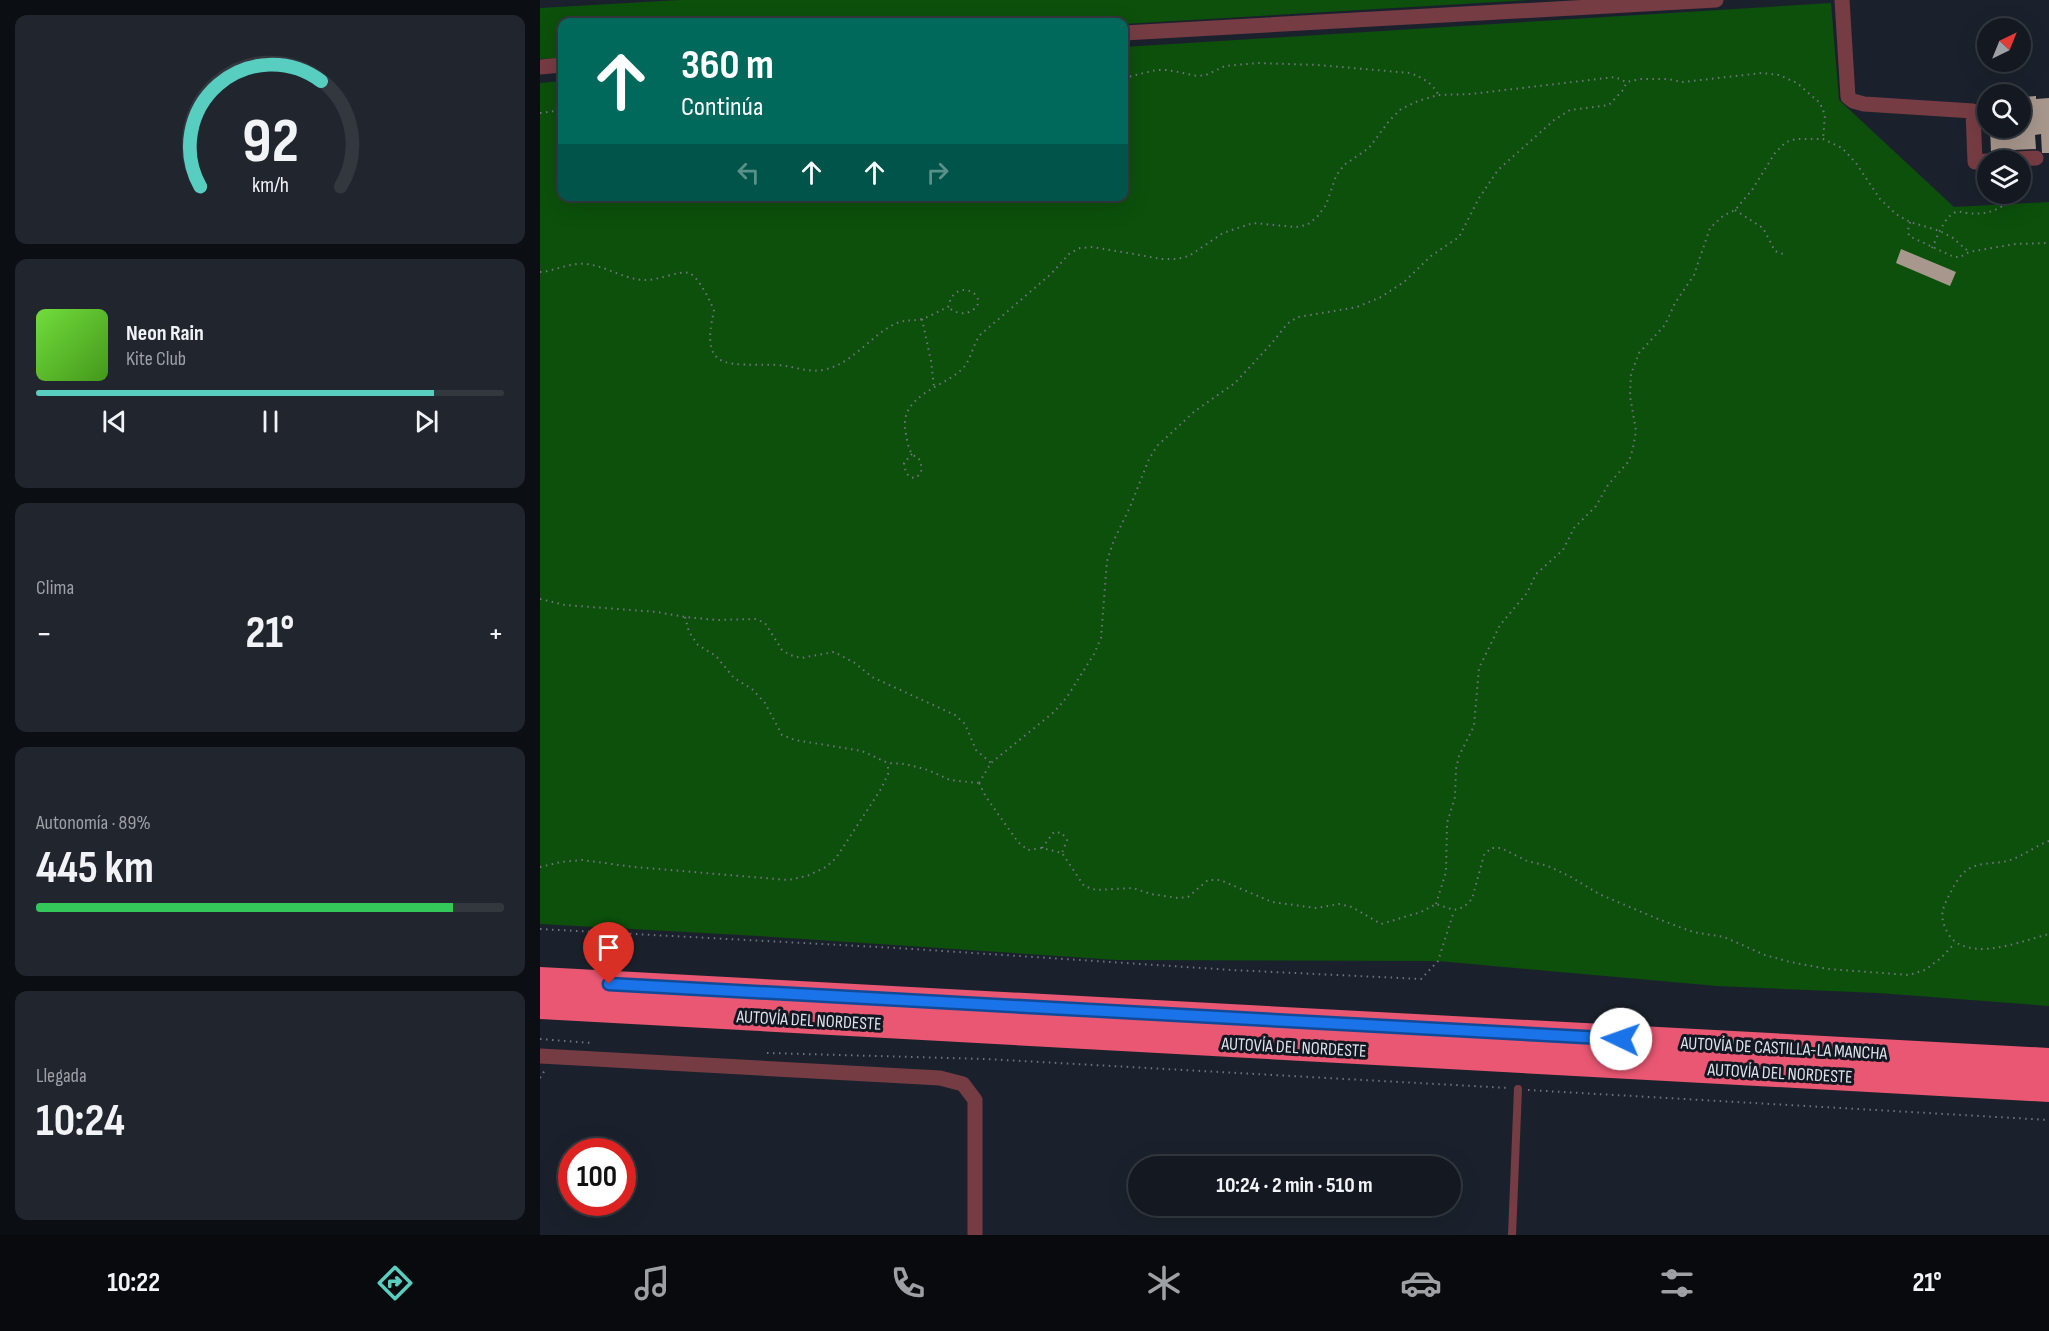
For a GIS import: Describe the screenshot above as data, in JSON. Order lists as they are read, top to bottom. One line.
{"streets":{"highway":["AUTOVÍA DEL NORDESTE","AUTOVÍA DE CASTILLA-LA MANCHA"]},"north":"top right","page":{"turn":["360 m","Continúa"],"song":["Neon Rain","Kite Club"],"tile":["Clima",["Autonomía · 89%","445 km"],["Llegada","10:24"]],"heat":["−","21°","+"],"limit":"100","trip":"10:24 · 2 min · 510 m","tabs":["10:22","21°"],"gauge":["92","km/h"]}}
